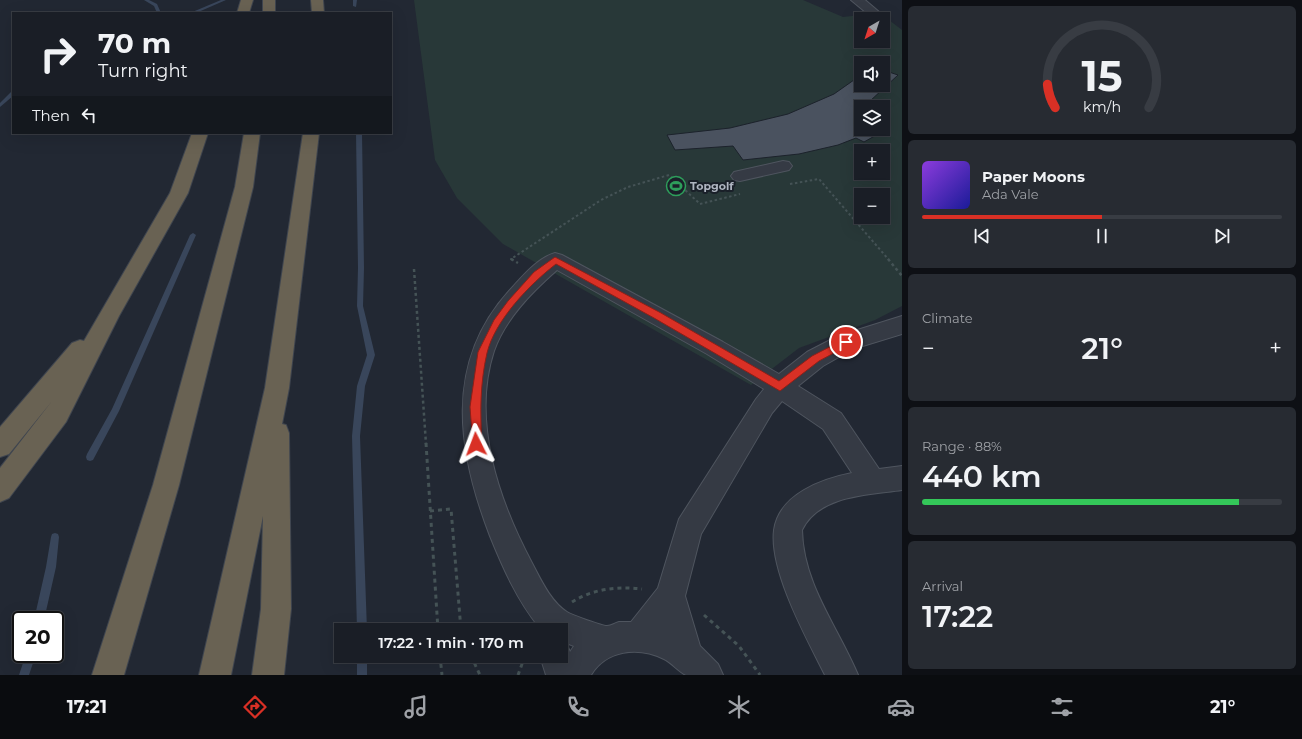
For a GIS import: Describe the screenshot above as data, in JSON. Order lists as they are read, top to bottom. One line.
{"places":{"sports":["Topgolf"]},"north":"bottom left","page":{"map_buttons":["+","−"],"turn":["70 m","Turn right"],"then":"Then","song":["Paper Moons","Ada Vale"],"tile":["Climate",["Range · 88%","440 km"],["Arrival","17:22"]],"heat":["−","21°","+"],"limit":"20","trip":"17:22 · 1 min · 170 m","tabs":["17:21","21°"],"gauge":["15","km/h"]}}
